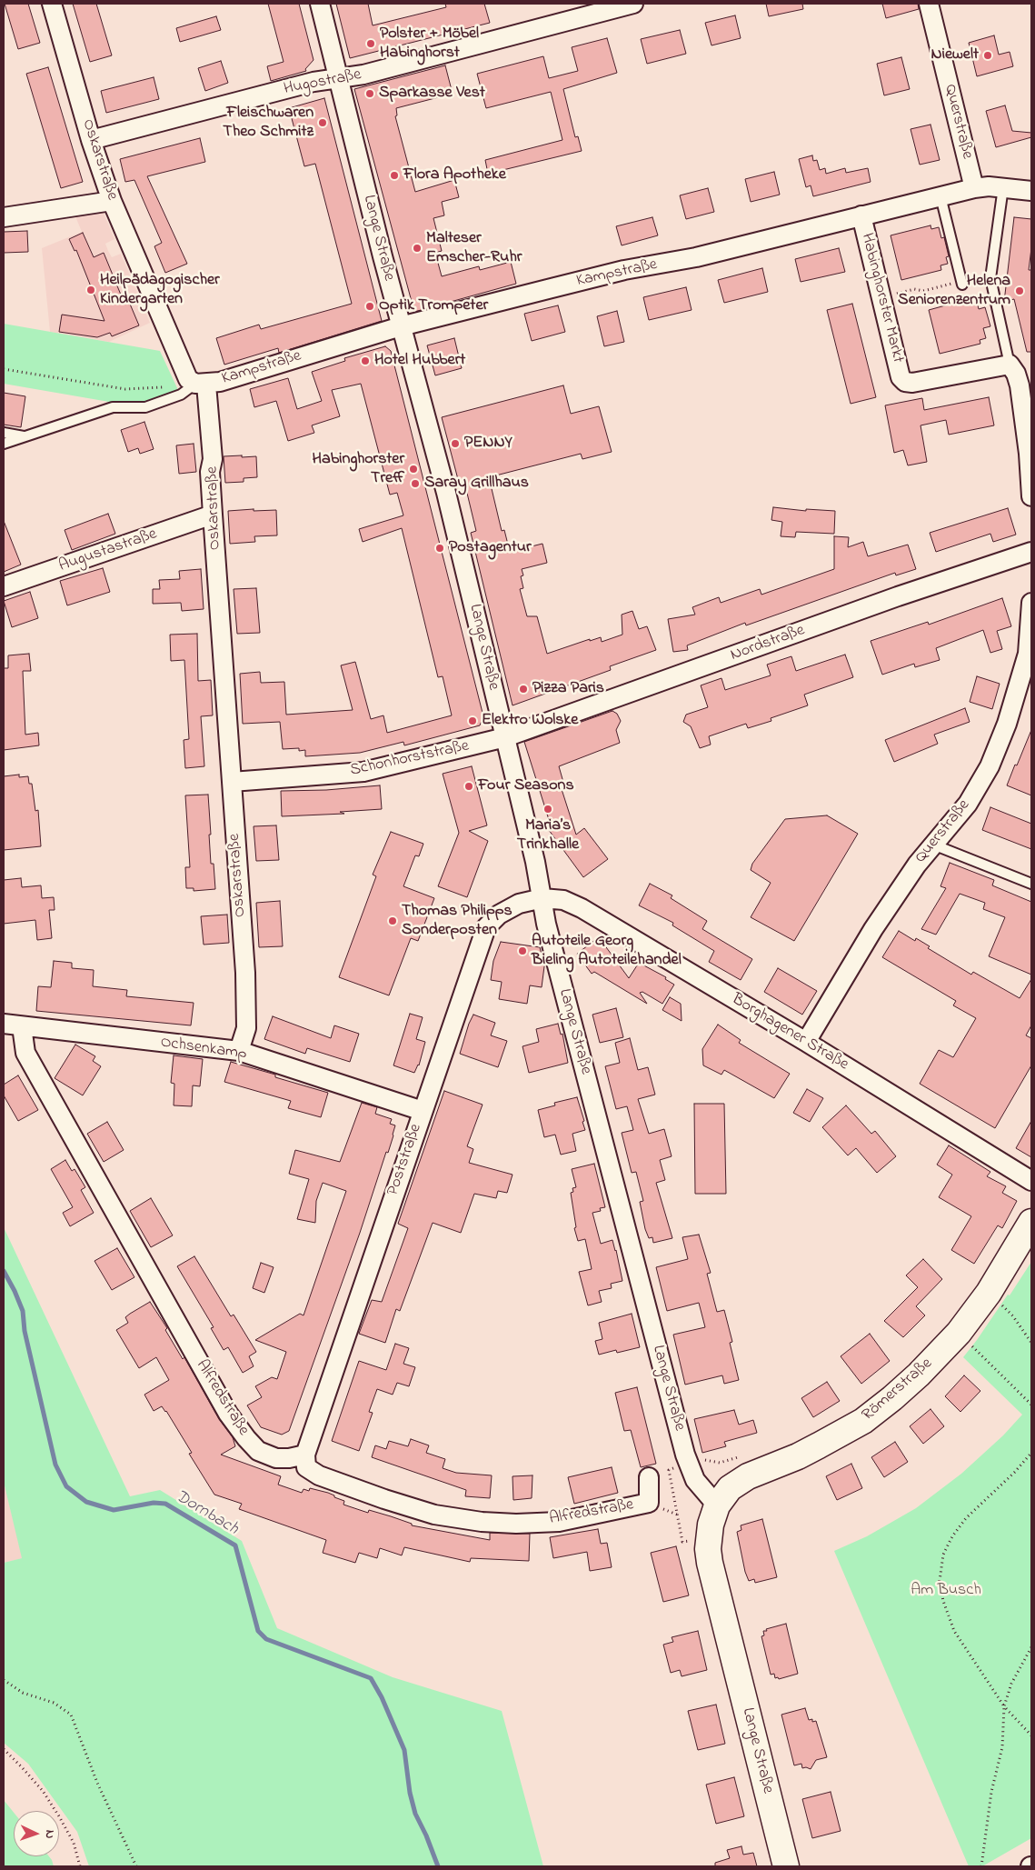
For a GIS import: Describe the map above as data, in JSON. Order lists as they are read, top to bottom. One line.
{"streets":{"main road":["Lange Straße","Römerstraße"],"street":["Hugostraße","Querstraße","Oskarstraße","Kampstraße","Habinghorster Markt","Augustastraße","Nordstraße","Schonhorststraße","Borghagener Straße","Ochsenkamp","Poststraße","Alfredstraße"]},"crossings":[["Hugostraße","Oskarstraße"],["Hugostraße","Lange Straße"],["Querstraße","Kampstraße"],["Querstraße","Borghagener Straße"],["Oskarstraße","Kampstraße"],["Oskarstraße","Augustastraße"],["Oskarstraße","Schonhorststraße"],["Oskarstraße","Ochsenkamp"],["Lange Straße","Kampstraße"],["Lange Straße","Nordstraße"],["Lange Straße","Schonhorststraße"],["Lange Straße","Borghagener Straße"],["Lange Straße","Poststraße"],["Lange Straße","Römerstraße"],["Kampstraße","Habinghorster Markt"],["Nordstraße","Schonhorststraße"],["Borghagener Straße","Poststraße"],["Ochsenkamp","Poststraße"],["Ochsenkamp","Alfredstraße"],["Poststraße","Alfredstraße"]],"water":["Dornbach"],"parks":["Am Busch"],"places":["Polster + Möbel Habinghorst","Niewelt","Sparkasse Vest","Fleischwaren Theo Schmitz","Flora Apotheke","Malteser Emscher-Ruhr","Heilpädagogischer Kindergarten","Helena Seniorenzentrum","Optik Trompeter","Hotel Hubbert","PENNY","Habinghorster Treff","Saray Grillhaus","Postagentur","Pizza Paris","Elektro Wolske","Four Seasons","Maria’s Trinkhalle","Thomas Philipps Sonderposten","Autoteile Georg Bieling Autoteilehandel"],"north":"right"}
